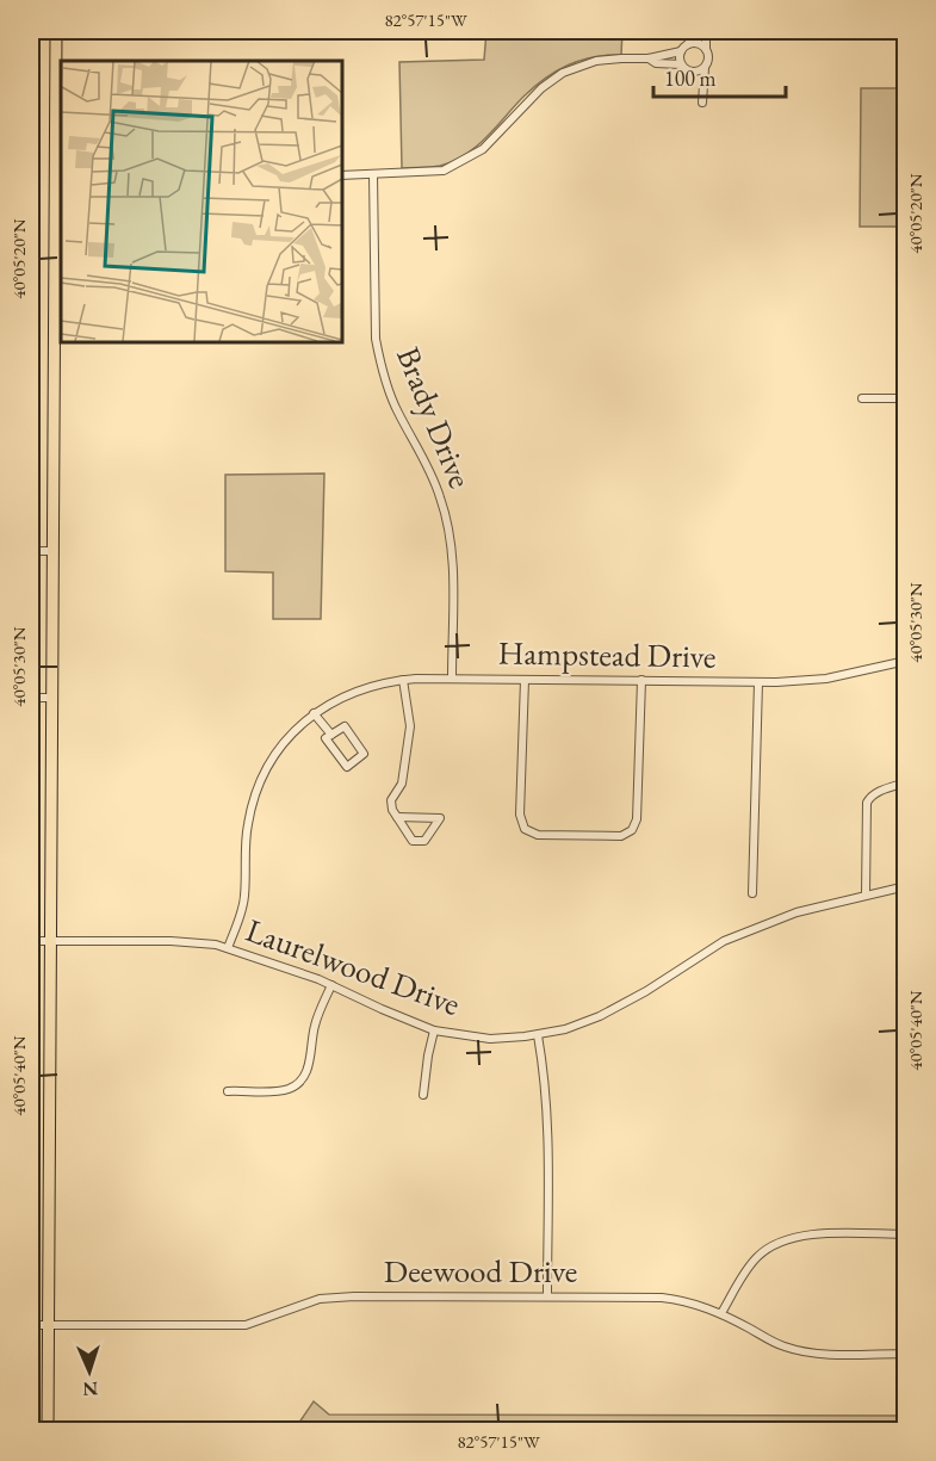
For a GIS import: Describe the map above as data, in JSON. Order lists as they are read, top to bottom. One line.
{"streets":{"street":["Brady Drive","Hampstead Drive","Laurelwood Drive","Deewood Drive"]},"crossings":[["Brady Drive","Hampstead Drive"],["Hampstead Drive","Laurelwood Drive"]],"scale_bar":"100 m","north":"bottom","coordinates":["82°57'15\"W","40°05'20\"N","40°05'30\"N","40°05'40\"N"]}
